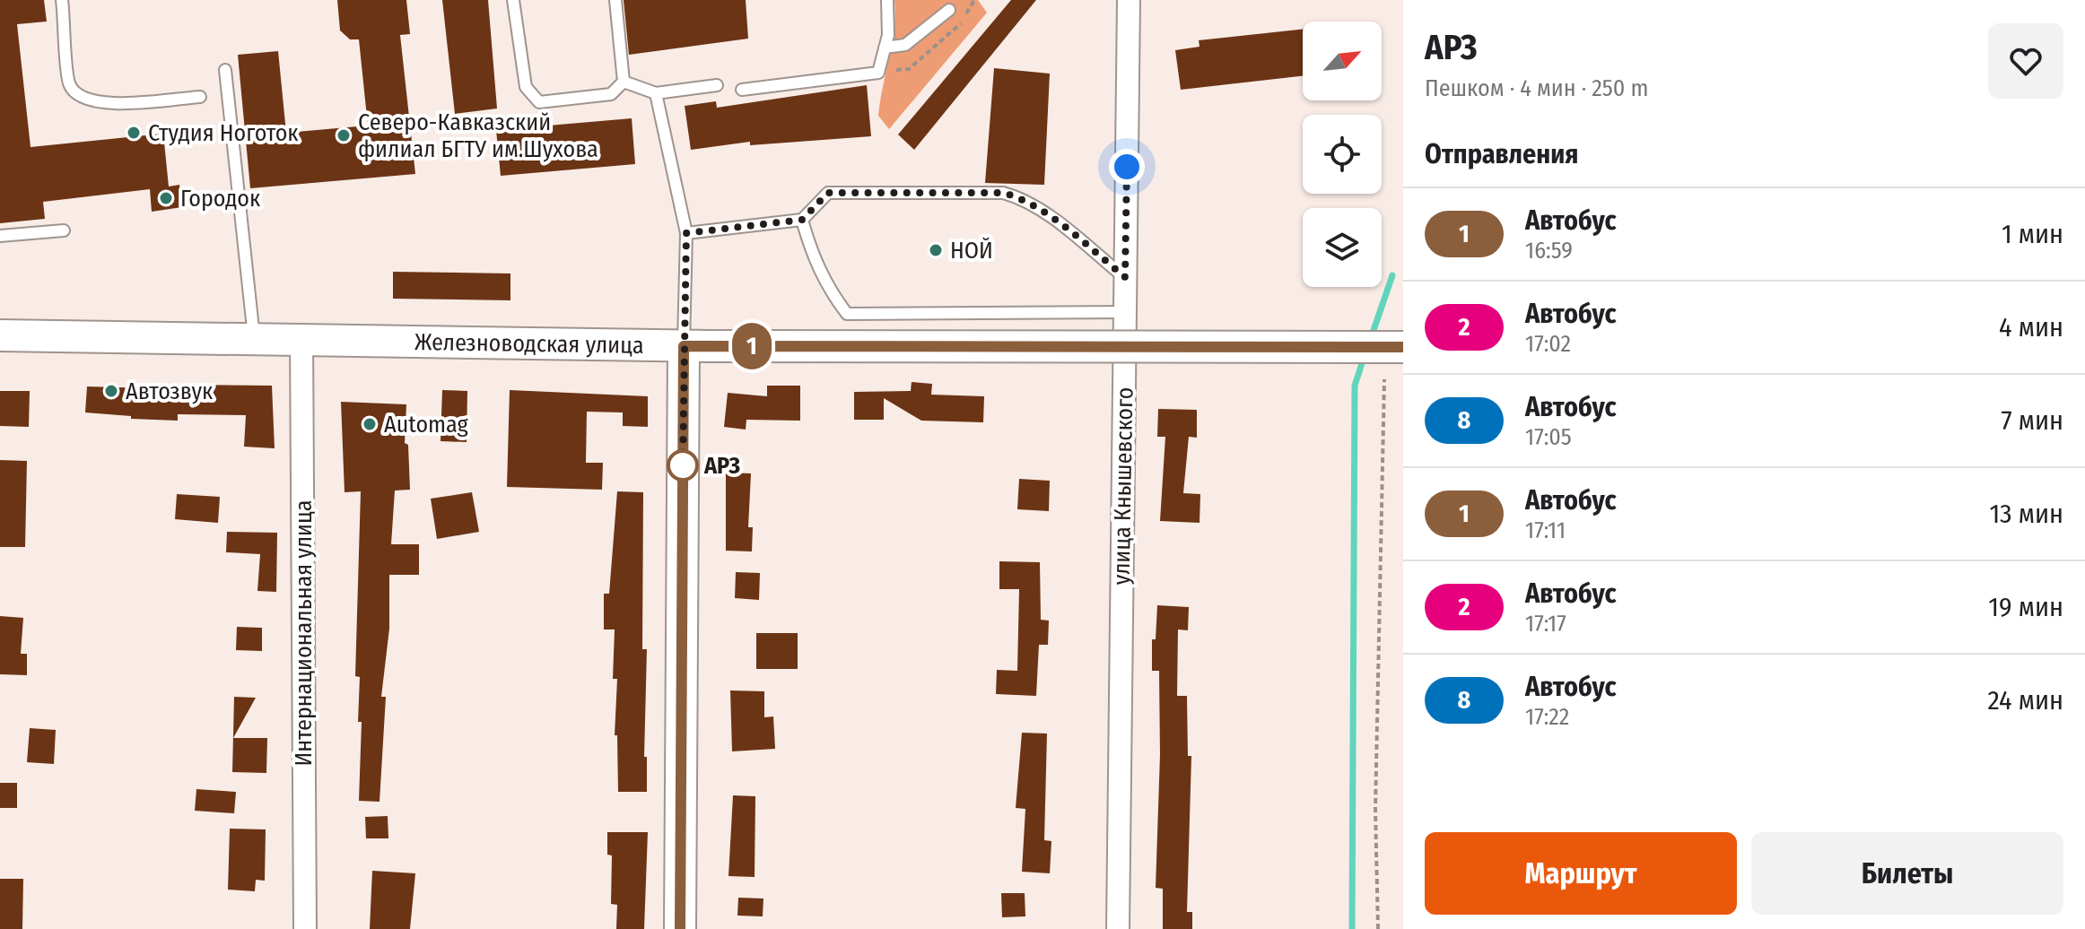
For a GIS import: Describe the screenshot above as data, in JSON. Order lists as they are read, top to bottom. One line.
{"streets":{"main road":["Железноводская улица"],"street":["улица Кнышевского","Интернациональная улица"]},"crossings":[["Железноводская улица","Интернациональная улица"]],"places":["Студия Ноготок","Северо-Кавказский филиал БГТУ им.Шухова","Городок","НОЙ","Автозвук","Automag","АРЗ"],"lines":["bus line 1"],"north":"top right","page":{"on_map":"1","heading":[["АРЗ","Пешком · 4 мин · 250 m"],"Отправления"],"list":[{"mark":"1","name":"Автобус","note":"16:59","value":"1 мин"},{"mark":"2","name":"Автобус","note":"17:02","value":"4 мин"},{"mark":"8","name":"Автобус","note":"17:05","value":"7 мин"},{"mark":"1","name":"Автобус","note":"17:11","value":"13 мин"},{"mark":"2","name":"Автобус","note":"17:17","value":"19 мин"},{"mark":"8","name":"Автобус","note":"17:22","value":"24 мин"}],"buttons":["Маршрут","Билеты"]}}
